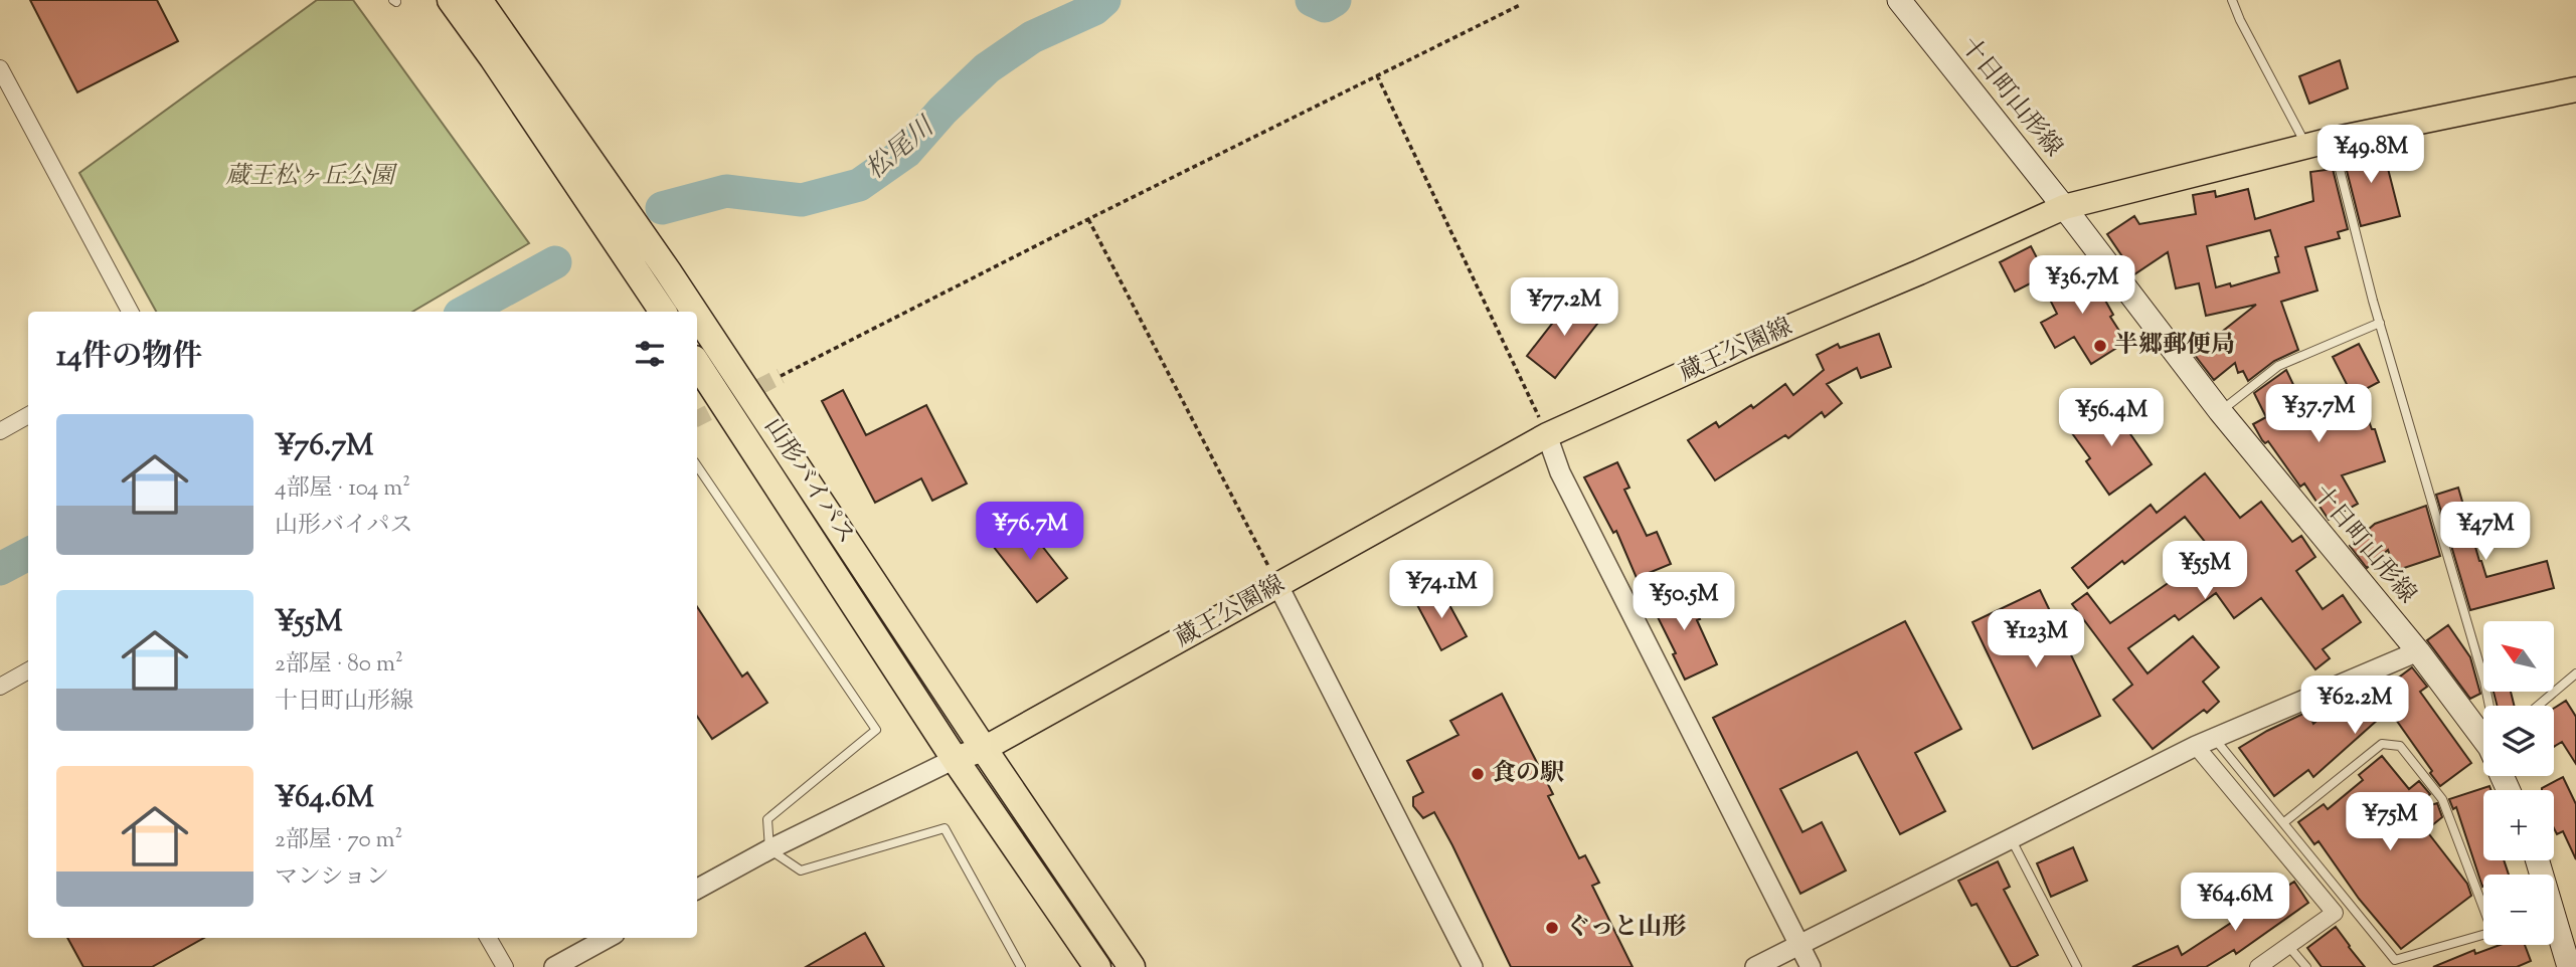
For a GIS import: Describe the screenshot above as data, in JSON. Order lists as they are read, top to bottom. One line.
{"streets":{"highway":["山形バイパス"],"main road":["十日町山形線","蔵王公園線"]},"crossings":[["十日町山形線","蔵王公園線"],["蔵王公園線","山形バイパス"]],"water":["松尾川"],"parks":["蔵王松ヶ丘公園"],"places":["半郷郵便局","食の駅","ぐっと山形"],"north":"top left","page":{"price":["¥49.8M","¥36.7M","¥77.2M","¥37.7M","¥56.4M","¥76.7M","¥47M","¥55M","¥74.1M","¥50.5M","¥123M","¥62.2M","¥75M","¥64.6M"],"heading":"14件の物件","list":[{"name":"¥76.7M","note":"4部屋 · 104 m² · 山形バイパス"},{"name":"¥55M","note":"2部屋 · 80 m² · 十日町山形線"},{"name":"¥64.6M","note":"2部屋 · 70 m² · マンション"}],"map_buttons":["+","−"]}}
